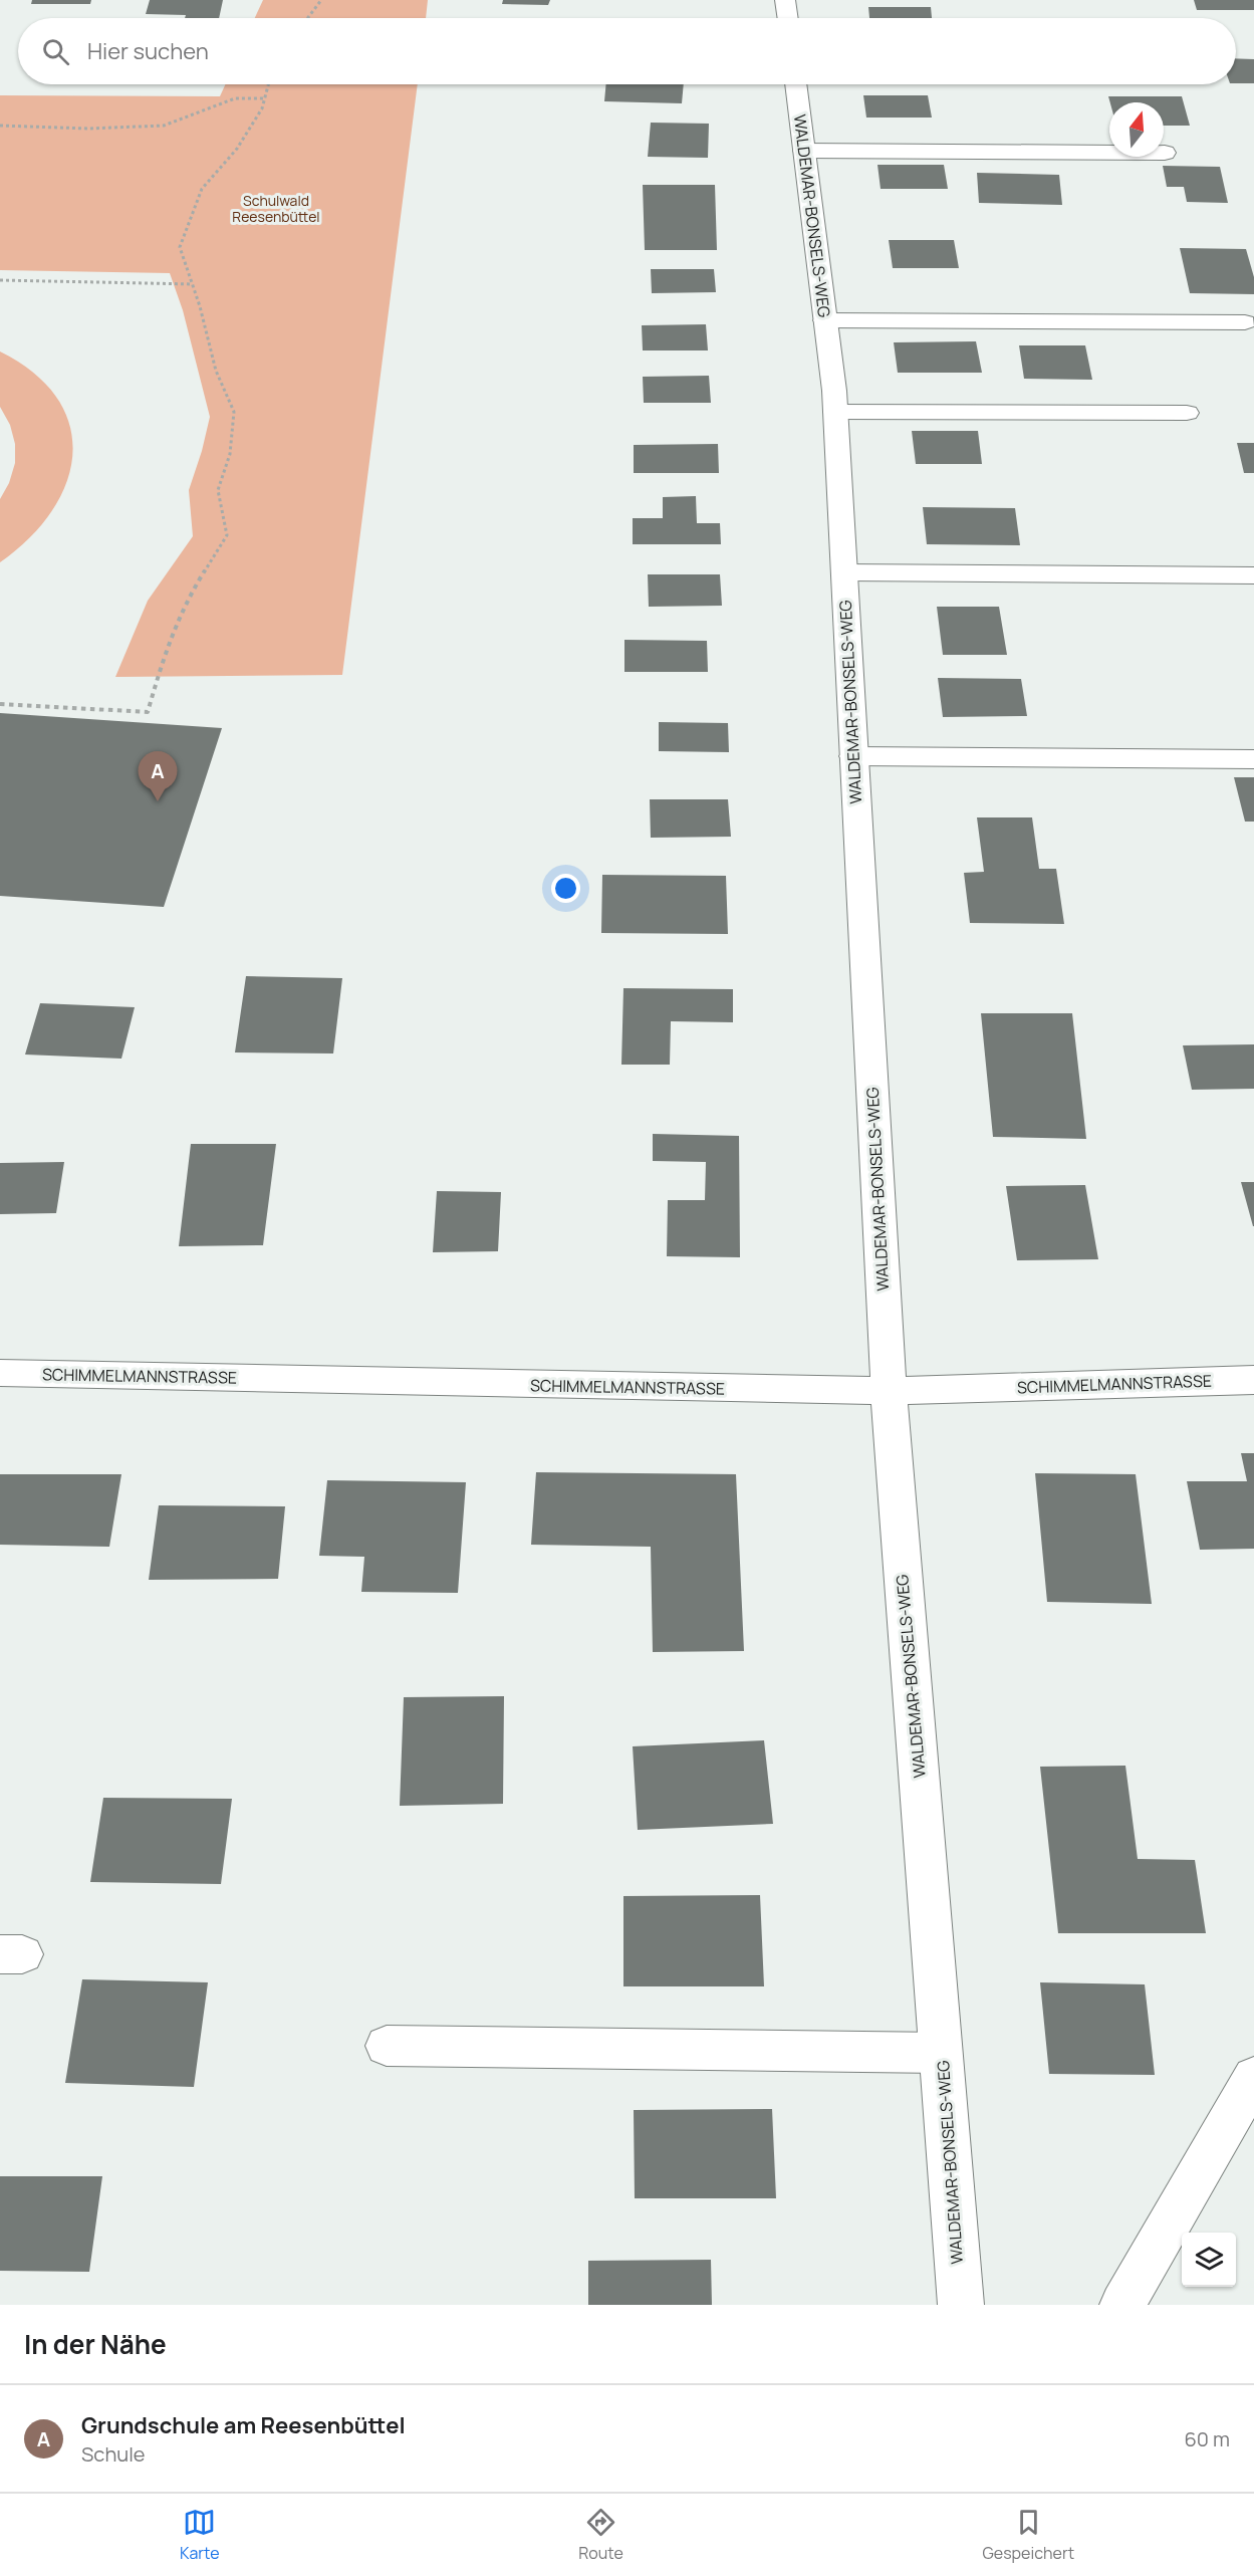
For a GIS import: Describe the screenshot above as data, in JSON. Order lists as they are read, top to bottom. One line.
{"streets":{"street":["WALDEMAR-BONSELS-WEG","SCHIMMELMANNSTRASSE"]},"crossings":[["WALDEMAR-BONSELS-WEG","SCHIMMELMANNSTRASSE"]],"parks":["Schulwald Reesenbüttel"],"north":"top","page":{"search":"Hier suchen","pins":"A","heading":"In der Nähe","list":[{"mark":"A","name":"Grundschule am Reesenbüttel","note":"Schule","value":"60 m"}],"nav":["Karte","Route","Gespeichert"]}}
